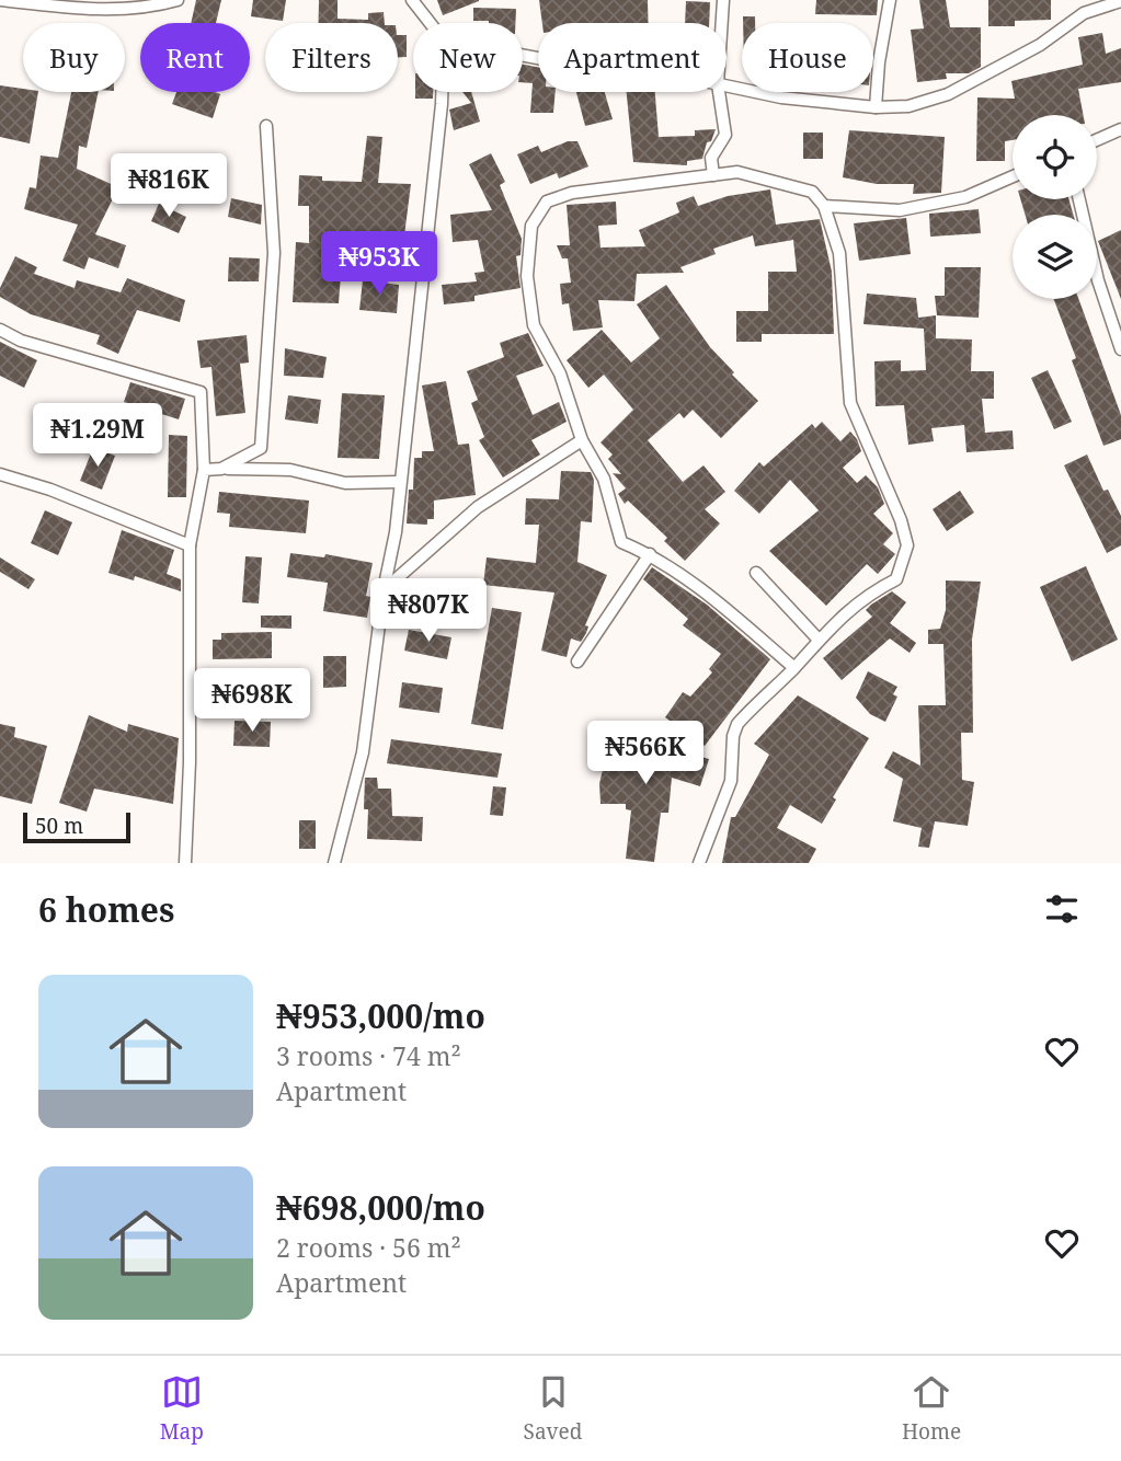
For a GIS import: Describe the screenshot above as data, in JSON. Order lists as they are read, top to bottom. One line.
{"scale_bar":"50 m","page":{"chip":["Buy","Rent","Filters","New","Apartment","House"],"price":["₦816K","₦953K","₦1.29M","₦807K","₦698K","₦566K"],"scale":"50 m","heading":"6 homes","list":[{"name":"₦953,000/mo","note":"3 rooms · 74 m² · Apartment"},{"name":"₦698,000/mo","note":"2 rooms · 56 m² · Apartment"}],"tabs":["Map","Saved","Home"]}}
